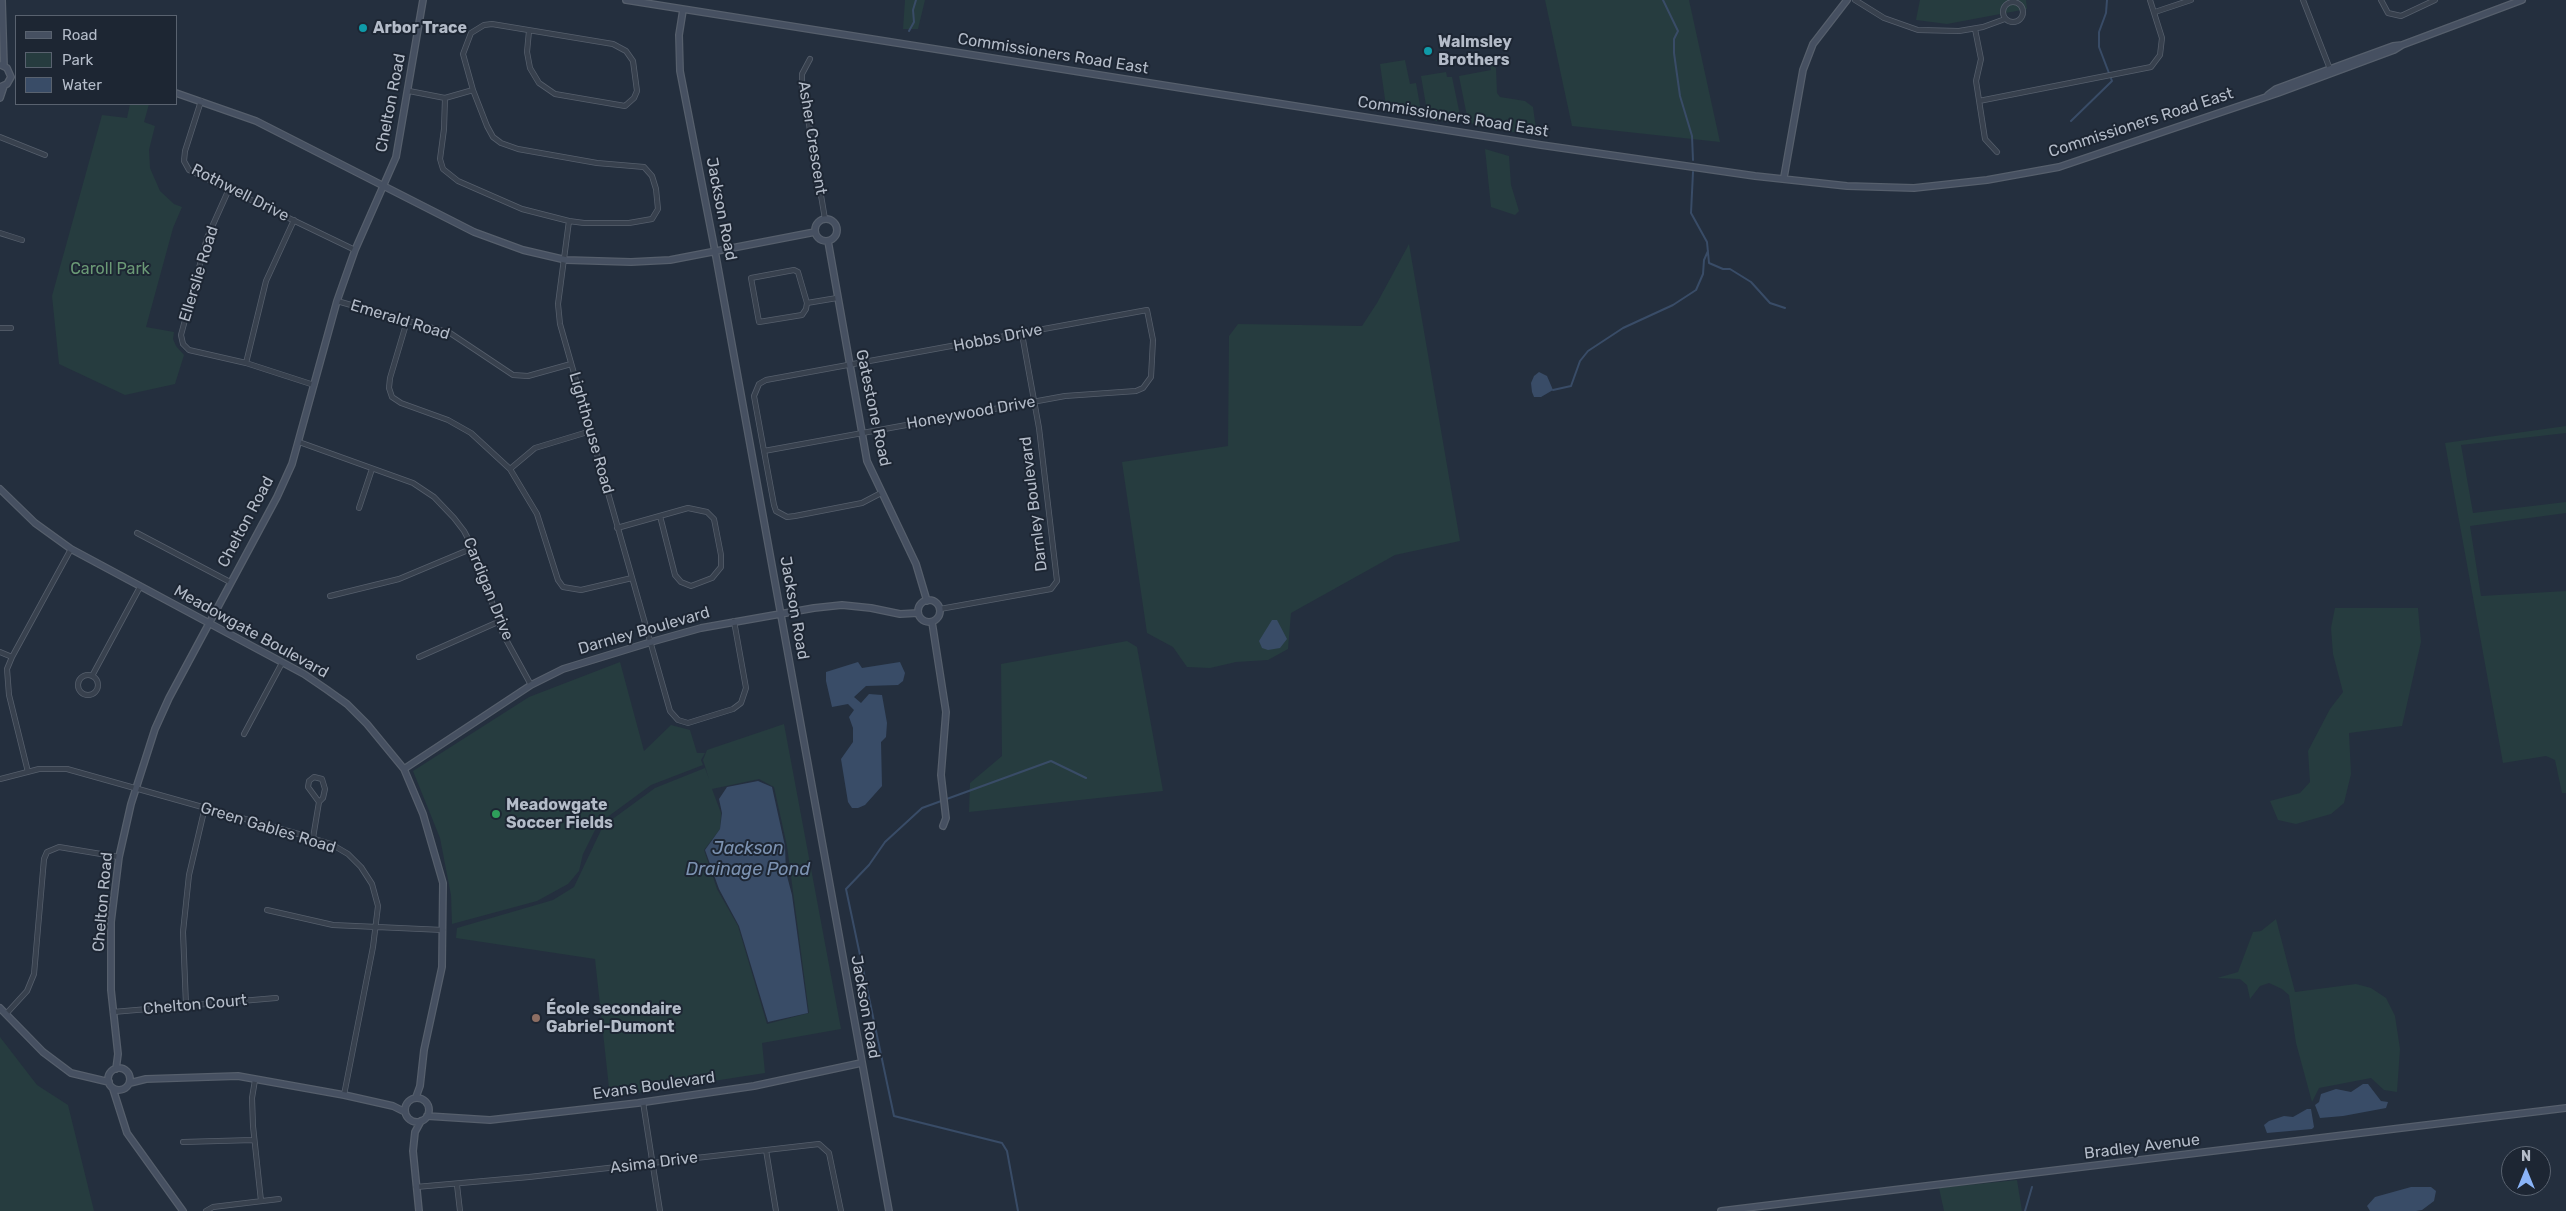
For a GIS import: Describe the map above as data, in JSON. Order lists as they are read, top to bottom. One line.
{"streets":{"street":["Commissioners Road East","Chelton Road","Asher Crescent","Rothwell Drive","Jackson Road","Ellerslie Road","Emerald Road","Hobbs Drive","Gatestone Road","Honeywood Drive","Lighthouse Road","Darnley Boulevard","Cardigan Drive","Meadowgate Boulevard","Green Gables Road","Chelton Court","Evans Boulevard","Bradley Avenue","Asima Drive"]},"crossings":[["Commissioners Road East","Jackson Road"],["Chelton Road","Rothwell Drive"],["Chelton Road","Ellerslie Road"],["Chelton Road","Emerald Road"],["Chelton Road","Cardigan Drive"],["Chelton Road","Meadowgate Boulevard"],["Chelton Road","Green Gables Road"],["Chelton Road","Chelton Court"],["Asher Crescent","Gatestone Road"],["Rothwell Drive","Ellerslie Road"],["Jackson Road","Darnley Boulevard"],["Jackson Road","Evans Boulevard"],["Emerald Road","Lighthouse Road"],["Hobbs Drive","Gatestone Road"],["Hobbs Drive","Honeywood Drive"],["Hobbs Drive","Darnley Boulevard"],["Gatestone Road","Honeywood Drive"],["Gatestone Road","Darnley Boulevard"],["Honeywood Drive","Darnley Boulevard"],["Lighthouse Road","Darnley Boulevard"],["Darnley Boulevard","Cardigan Drive"],["Darnley Boulevard","Meadowgate Boulevard"],["Meadowgate Boulevard","Evans Boulevard"]],"water":["Jackson Drainage Pond"],"parks":["Caroll Park"],"places":["Arbor Trace","Walmsley Brothers","Meadowgate Soccer Fields","École secondaire Gabriel-Dumont"],"legend":["Road","Park","Water"],"north":"top"}
